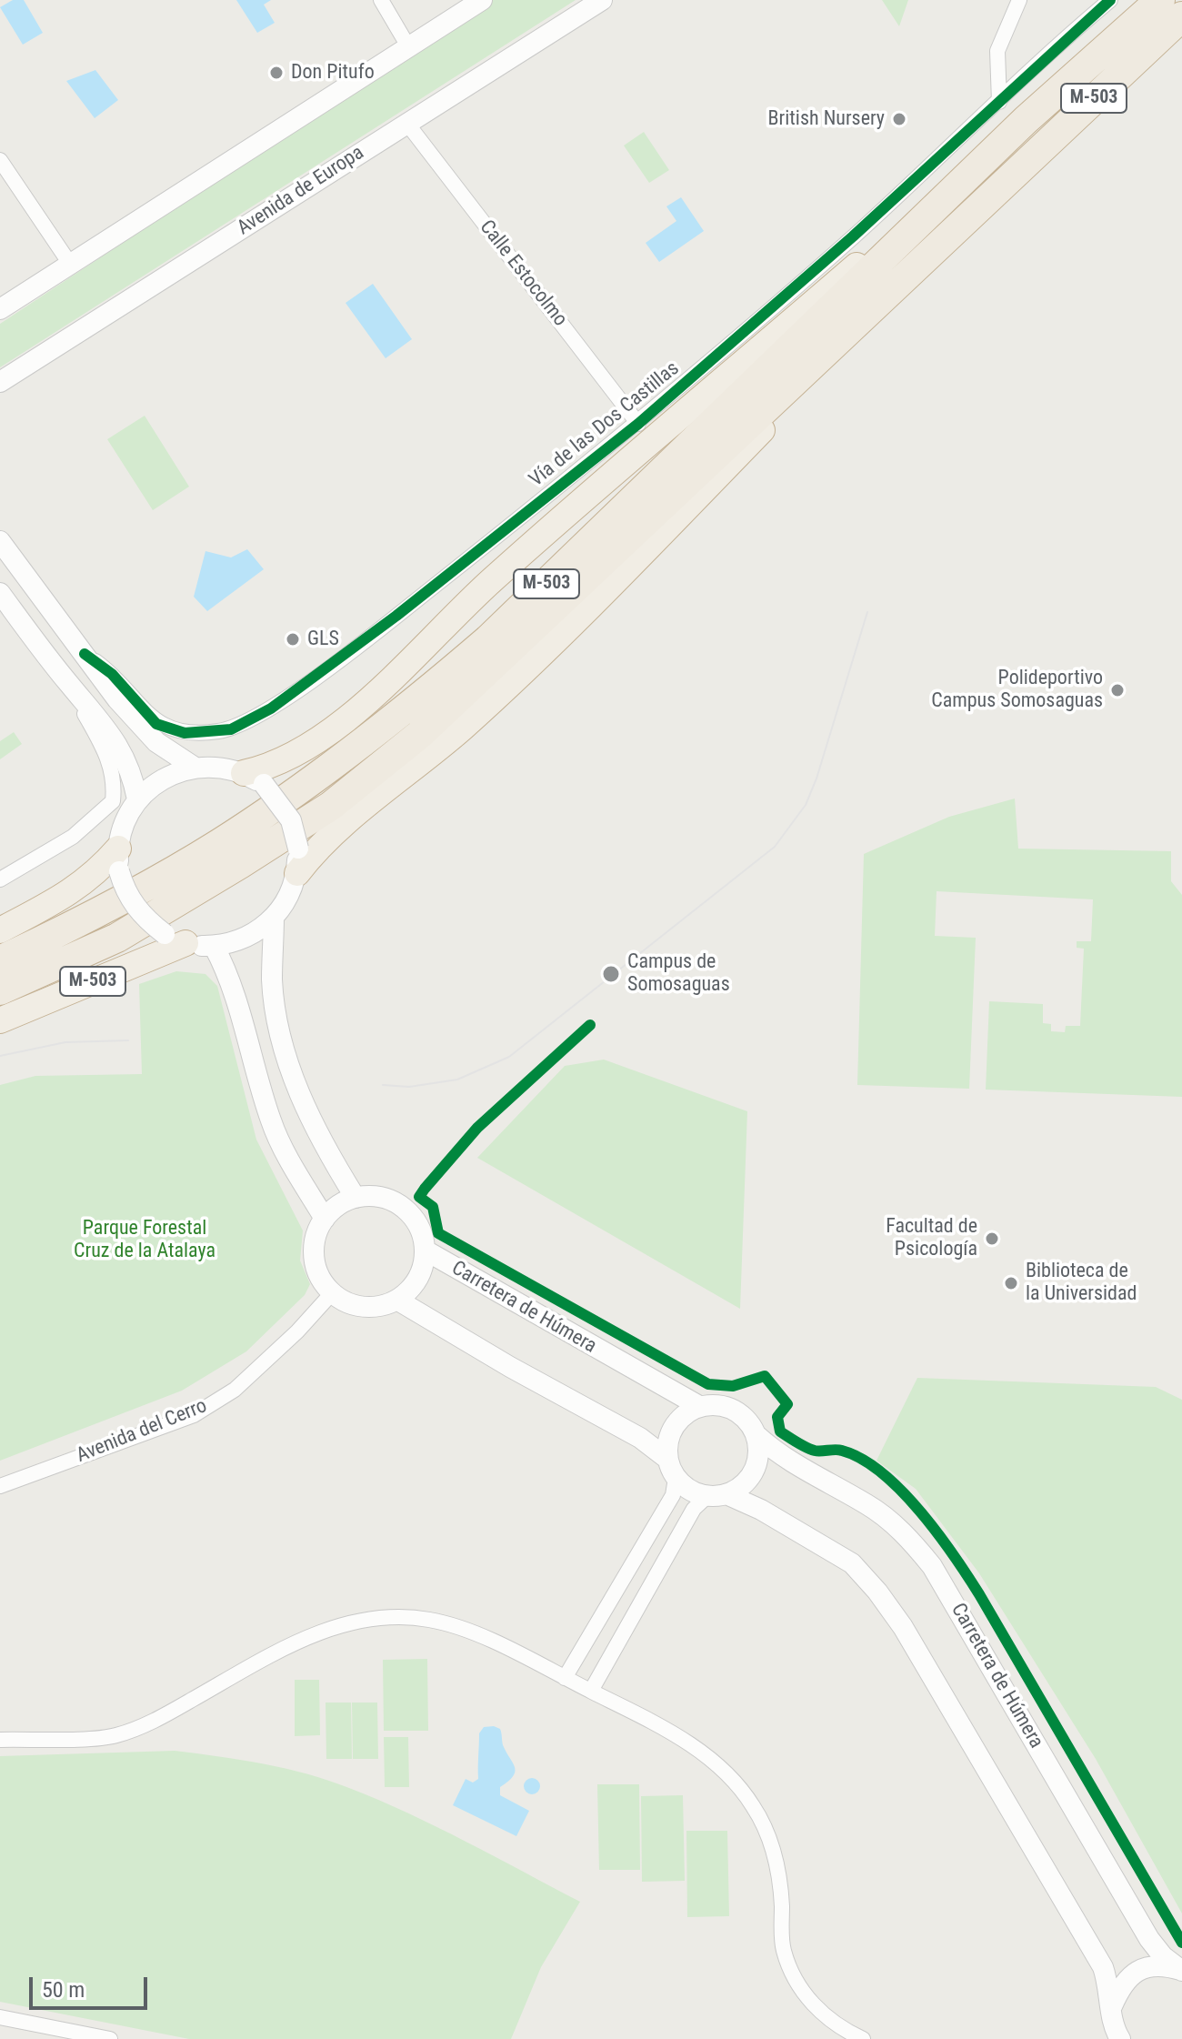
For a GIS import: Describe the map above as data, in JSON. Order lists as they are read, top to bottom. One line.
{"streets":{"highway":["M-503"],"street":["Avenida de Europa","Calle Estocolmo","Vía de las Dos Castillas","Carretera de Húmera","Avenida del Cerro"]},"crossings":[["Avenida de Europa","Calle Estocolmo"],["Calle Estocolmo","Vía de las Dos Castillas"],["Carretera de Húmera","Avenida del Cerro"]],"parks":["Parque Forestal Cruz de la Atalaya"],"places":["Don Pitufo","British Nursery","GLS","Polideportivo Campus Somosaguas","Campus de Somosaguas","Facultad de Psicología","Biblioteca de la Universidad"],"scale_bar":"50 m"}
